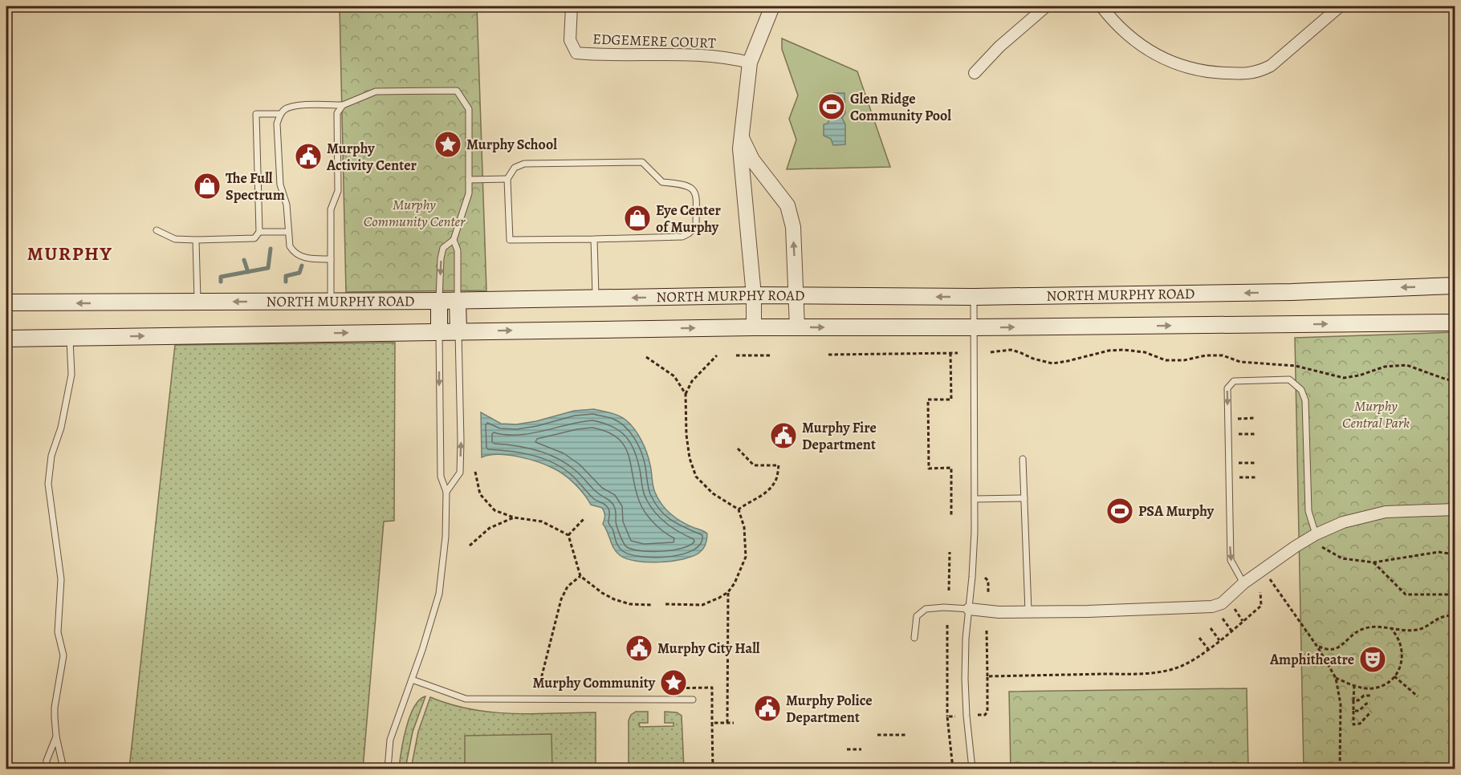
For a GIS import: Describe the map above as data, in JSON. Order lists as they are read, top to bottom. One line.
{"streets":{"main road":["NORTH MURPHY ROAD"],"street":["EDGEMERE COURT"]},"districts":["MURPHY"],"parks":["Murphy Community Center","Murphy Central Park"],"places":{"sports":["Glen Ridge Community Pool","PSA Murphy"],"place":["Murphy School","Murphy Community"],"public building":["Murphy Activity Center","Murphy Fire Department","Murphy City Hall","Murphy Police Department"],"shop":["The Full Spectrum","Eye Center of Murphy"],"theatre":["Amphitheatre"]}}
